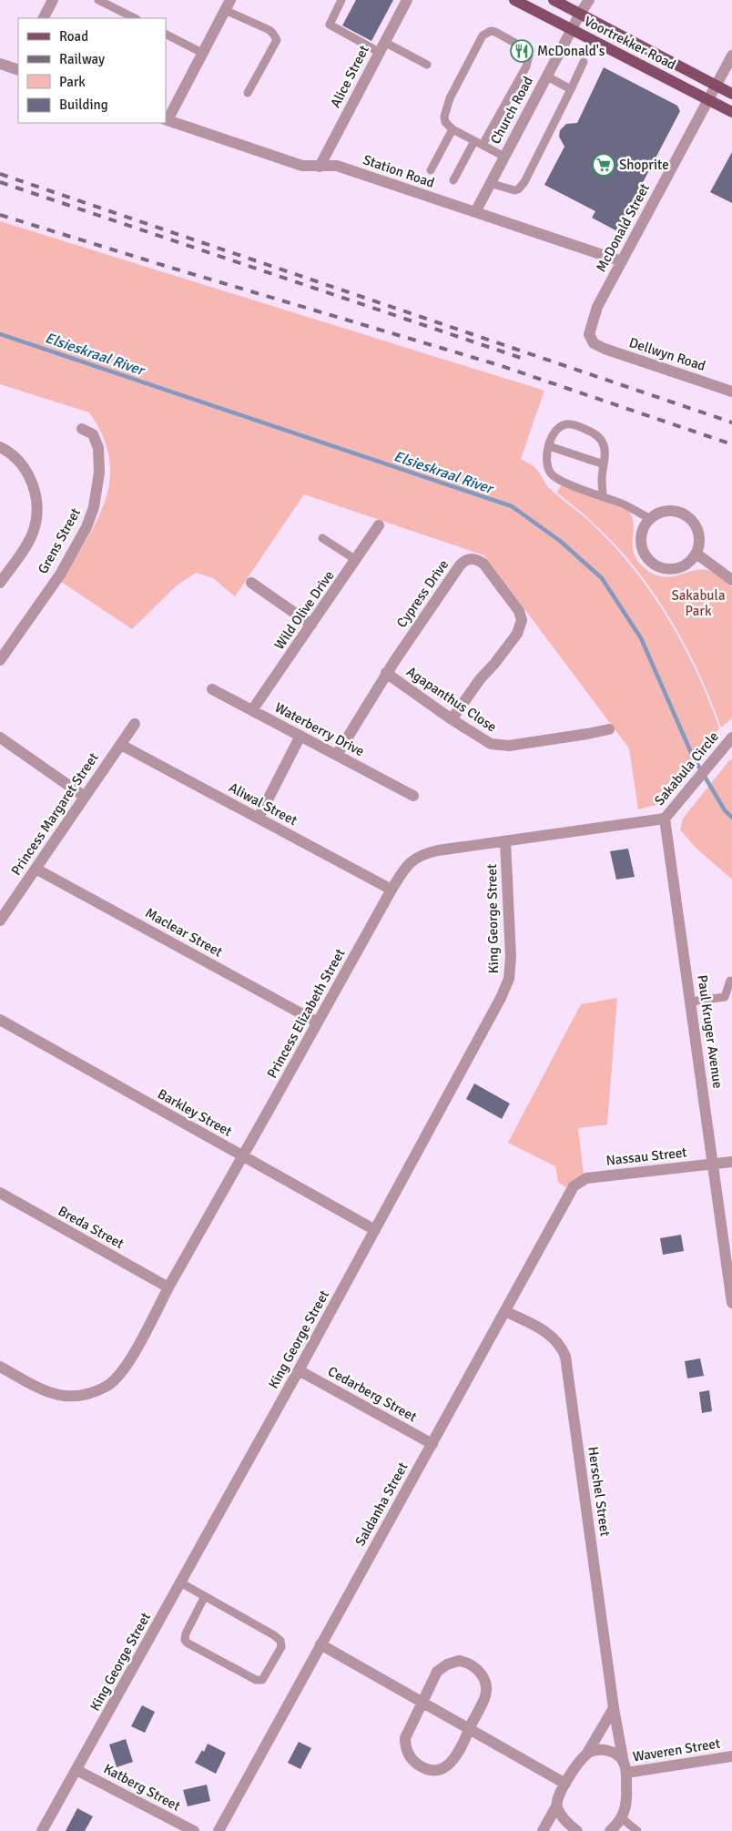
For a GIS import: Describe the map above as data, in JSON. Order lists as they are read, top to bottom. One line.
{"streets":{"main road":["Voortrekker Road"],"street":["Alice Street","Church Road","Station Road","McDonald Street","Dellwyn Road","Grens Street","Cypress Drive","Wild Olive Drive","Agapanthus Close","Waterberry Drive","Sakabula Circle","Aliwal Street","Princess Margaret Street","King George Street","Maclear Street","Princess Elizabeth Street","Paul Kruger Avenue","Barkley Street","Nassau Street","Breda Street","Cedarberg Street","Herschel Street","Saldanha Street","Waveren Street","Katberg Street"]},"crossings":[["Voortrekker Road","Church Road"],["Voortrekker Road","McDonald Street"],["Alice Street","Station Road"],["Church Road","Station Road"],["Station Road","McDonald Street"],["McDonald Street","Dellwyn Road"],["Cypress Drive","Agapanthus Close"],["Cypress Drive","Waterberry Drive"],["Wild Olive Drive","Waterberry Drive"],["Sakabula Circle","Princess Elizabeth Street"],["Sakabula Circle","Paul Kruger Avenue"],["Aliwal Street","Princess Margaret Street"],["Aliwal Street","Princess Elizabeth Street"],["Princess Margaret Street","Maclear Street"],["King George Street","Princess Elizabeth Street"],["King George Street","Barkley Street"],["King George Street","Cedarberg Street"],["King George Street","Katberg Street"],["Maclear Street","Princess Elizabeth Street"],["Princess Elizabeth Street","Paul Kruger Avenue"],["Princess Elizabeth Street","Barkley Street"],["Princess Elizabeth Street","Breda Street"],["Paul Kruger Avenue","Nassau Street"],["Nassau Street","Saldanha Street"],["Cedarberg Street","Saldanha Street"],["Herschel Street","Saldanha Street"],["Herschel Street","Waveren Street"]],"water":["Elsieskraal River"],"parks":["Sakabula Park"],"places":{"restaurant":["McDonald's"],"supermarket":["Shoprite"]},"legend":["Road","Railway","Park","Building"]}
